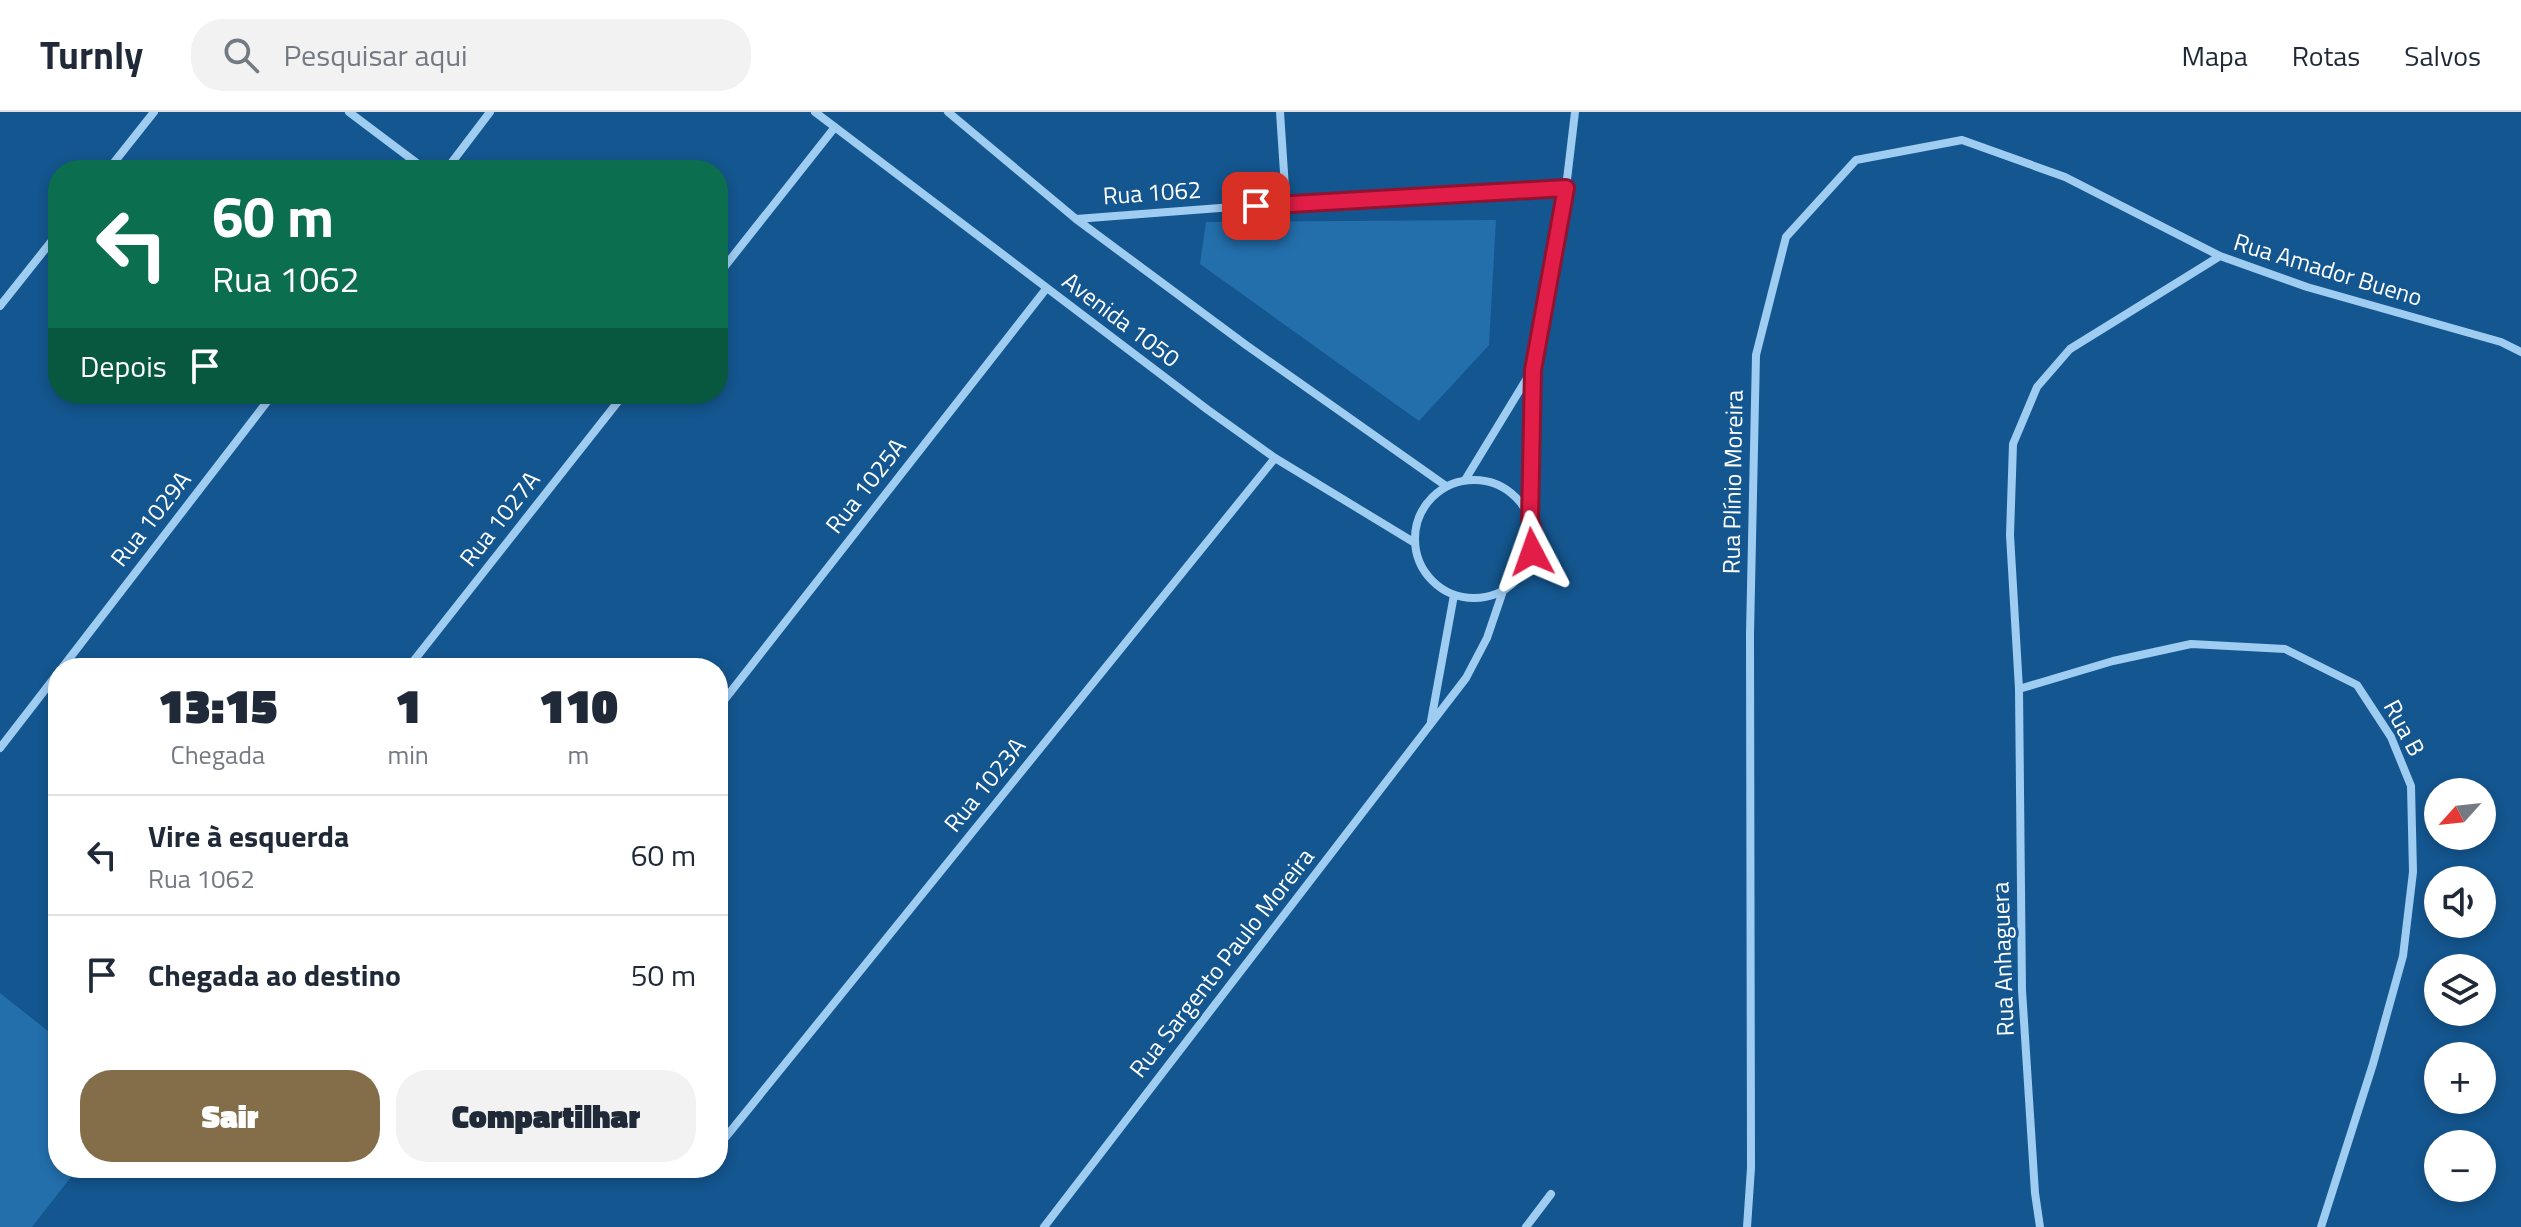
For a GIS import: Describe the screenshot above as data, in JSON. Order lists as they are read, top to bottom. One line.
{"streets":{"street":["Rua 1062","Rua Amador Bueno","Avenida 1050","Rua Plínio Moreira","Rua 1025A","Rua 1029A","Rua 1027A","Rua B","Rua 1023A","Rua Anhaguera","Rua Sargento Paulo Moreira"]},"crossings":[["Rua Amador Bueno","Rua Plínio Moreira"],["Rua Amador Bueno","Rua B"],["Rua Amador Bueno","Rua Anhaguera"],["Avenida 1050","Rua 1025A"],["Avenida 1050","Rua 1023A"],["Avenida 1050","Rua Sargento Paulo Moreira"],["Rua B","Rua Anhaguera"]],"north":"bottom left","page":{"header":"Turnly","search":"Pesquisar aqui","nav":["Mapa","Rotas","Salvos"],"turn":["60 m","Rua 1062"],"then":"Depois","eta":["13:15","Chegada","1","min","110","m"],"map_buttons":["+","−"],"list":[{"name":"Vire à esquerda","note":"Rua 1062","value":"60 m"},{"name":"Chegada ao destino","value":"50 m"}],"buttons":["Sair","Compartilhar"]}}
